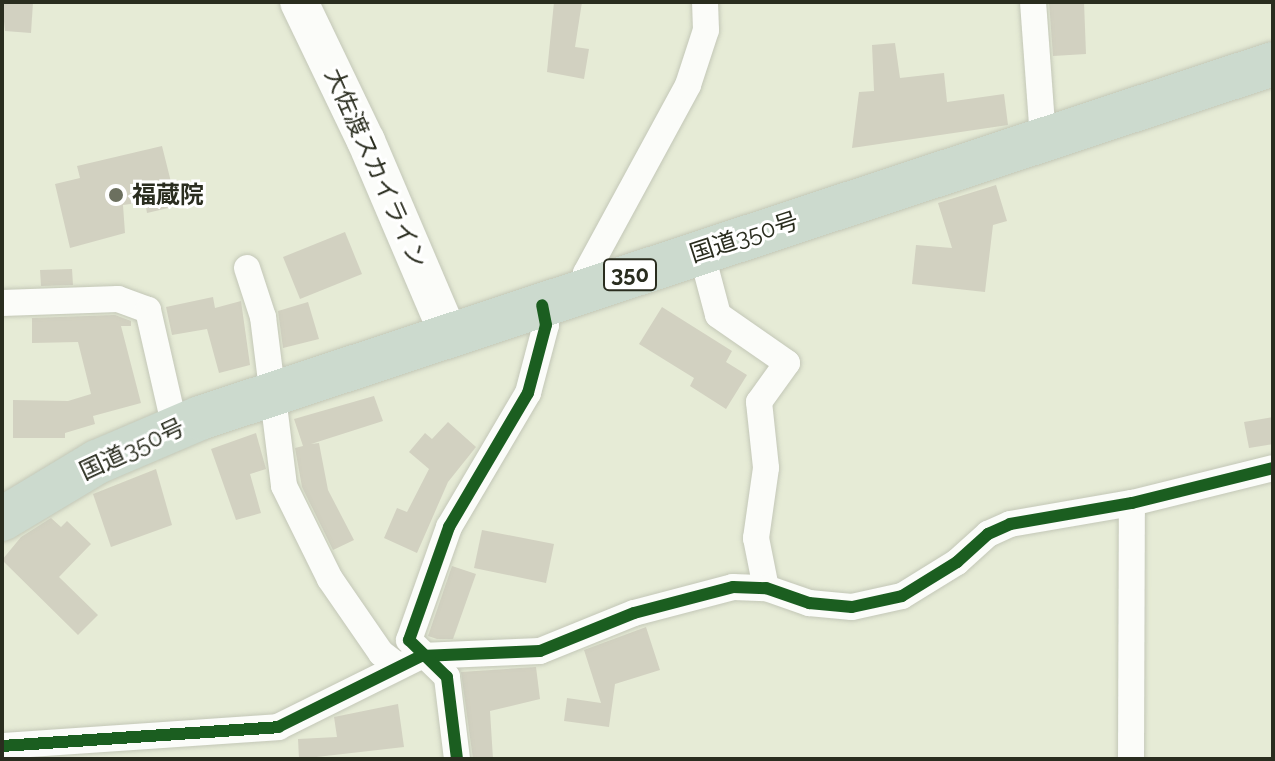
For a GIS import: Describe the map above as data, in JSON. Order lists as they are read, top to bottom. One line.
{"streets":{"highway":["国道350号","350"],"street":["大佐渡スカイライン"]},"crossings":[["大佐渡スカイライン","国道350号"]],"places":["福蔵院"]}
